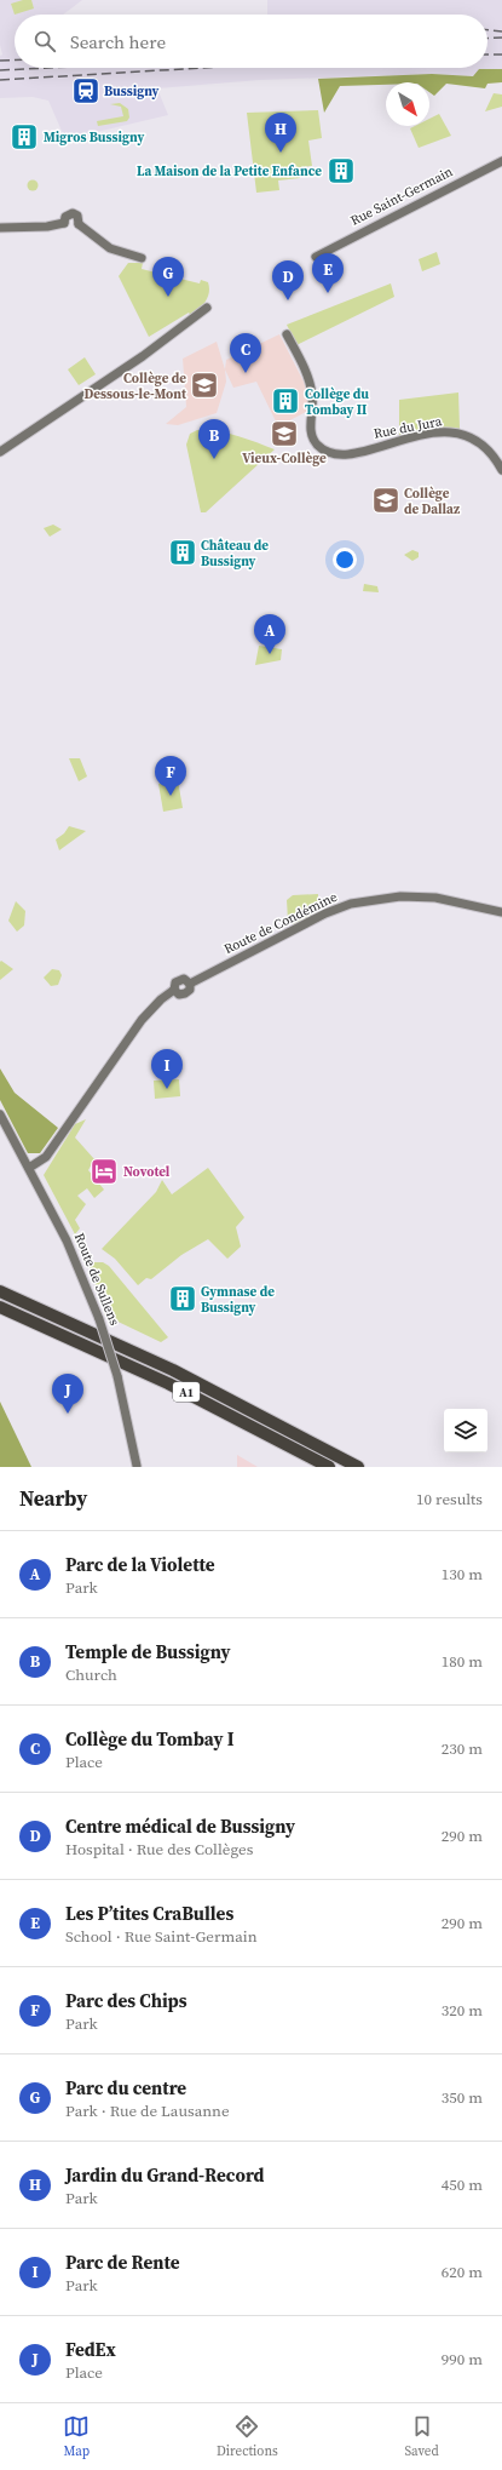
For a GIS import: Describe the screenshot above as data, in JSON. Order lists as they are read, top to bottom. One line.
{"streets":{"highway":["A1"],"street":["Rue Saint-Germain","Rue du Jura","Route de Condémine","Route de Sullens"]},"crossings":[["Route de Condémine","Route de Sullens"]],"places":{"station":["Bussigny"],"building":["Migros Bussigny","La Maison de la Petite Enfance","Collège du Tombay II","Château de Bussigny","Gymnase de Bussigny"],"school or university":["Collège de Dessous-le-Mont","Vieux-Collège","Collège de Dallaz"],"hotel":["Novotel"]},"north":"bottom right","page":{"search":"Search here","pins":["H","E","G","D","C","B","A","F","I","J"],"heading":["Nearby","10 results"],"list":[{"mark":"A","name":"Parc de la Violette","note":"Park","value":"130 m"},{"mark":"B","name":"Temple de Bussigny","note":"Church","value":"180 m"},{"mark":"C","name":"Collège du Tombay I","note":"Place","value":"230 m"},{"mark":"D","name":"Centre médical de Bussigny","note":"Hospital · Rue des Collèges","value":"290 m"},{"mark":"E","name":"Les P’tites CraBulles","note":"School · Rue Saint-Germain","value":"290 m"},{"mark":"F","name":"Parc des Chips","note":"Park","value":"320 m"},{"mark":"G","name":"Parc du centre","note":"Park · Rue de Lausanne","value":"350 m"},{"mark":"H","name":"Jardin du Grand-Record","note":"Park","value":"450 m"},{"mark":"I","name":"Parc de Rente","note":"Park","value":"620 m"},{"mark":"J","name":"FedEx","note":"Place","value":"990 m"}],"nav":["Map","Directions","Saved"]}}
